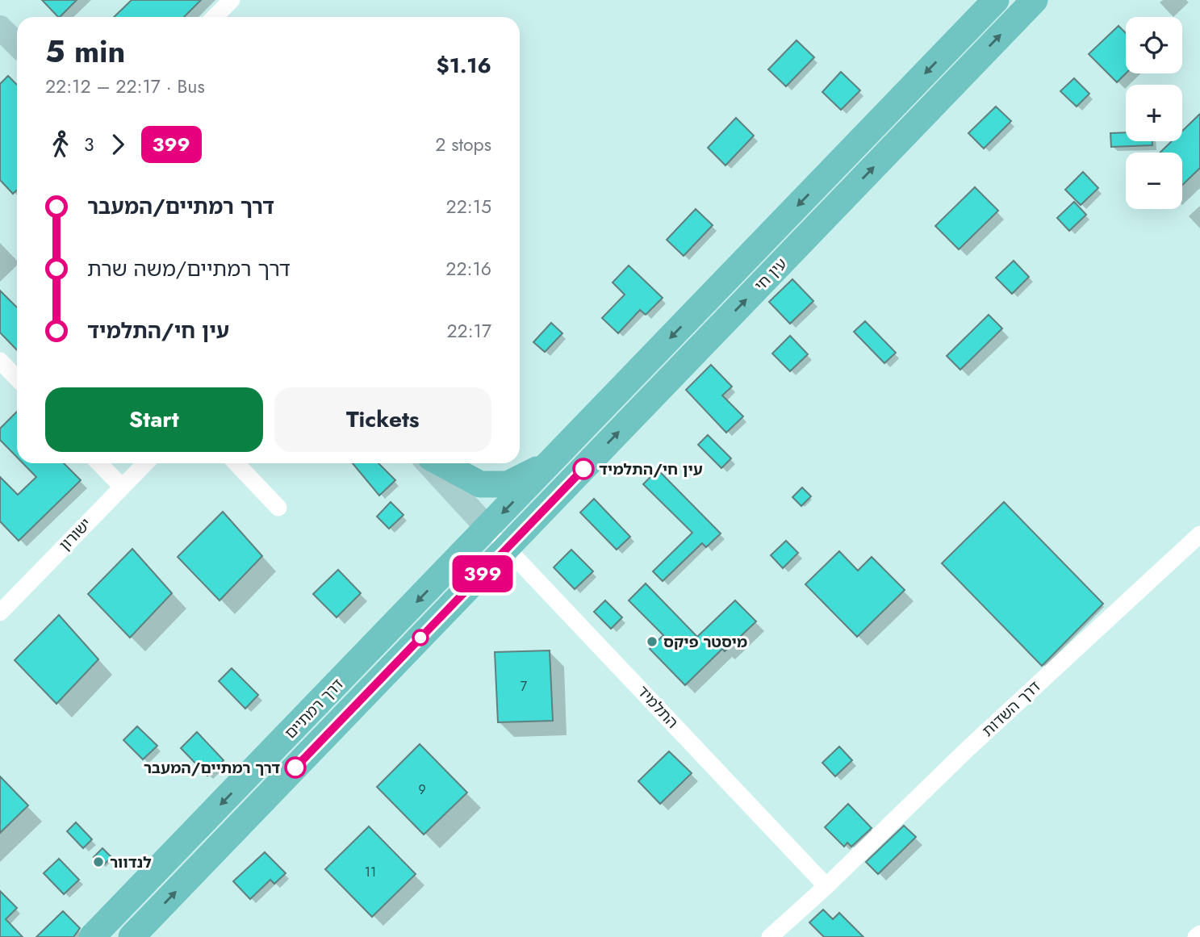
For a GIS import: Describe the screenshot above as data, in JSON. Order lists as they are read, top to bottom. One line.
{"streets":{"main road":["עין חי","דרך רמתיים"],"street":["ישורון","התלמיד","דרך השדות"]},"crossings":[["עין חי","התלמיד"],["עין חי","דרך רמתיים"],["התלמיד","דרך רמתיים"],["התלמיד","דרך השדות"]],"places":["עין חי/התלמיד","מיסטר פיקס","דרך רמתיים/המעבר","לנדוור"],"lines":["bus line 399"],"house_numbers":["7","9","11"],"page":{"on_map":"399","map_buttons":["+","−"],"heading":["5 min","22:12 – 22:17 · Bus","$1.16"],"legs":["3","399","2 stops"],"list":[{"name":"דרך רמתיים/המעבר","value":"22:15"},{"name":"דרך רמתיים/משה שרת","value":"22:16"},{"name":"עין חי/התלמיד","value":"22:17"}],"buttons":["Start","Tickets"]}}
